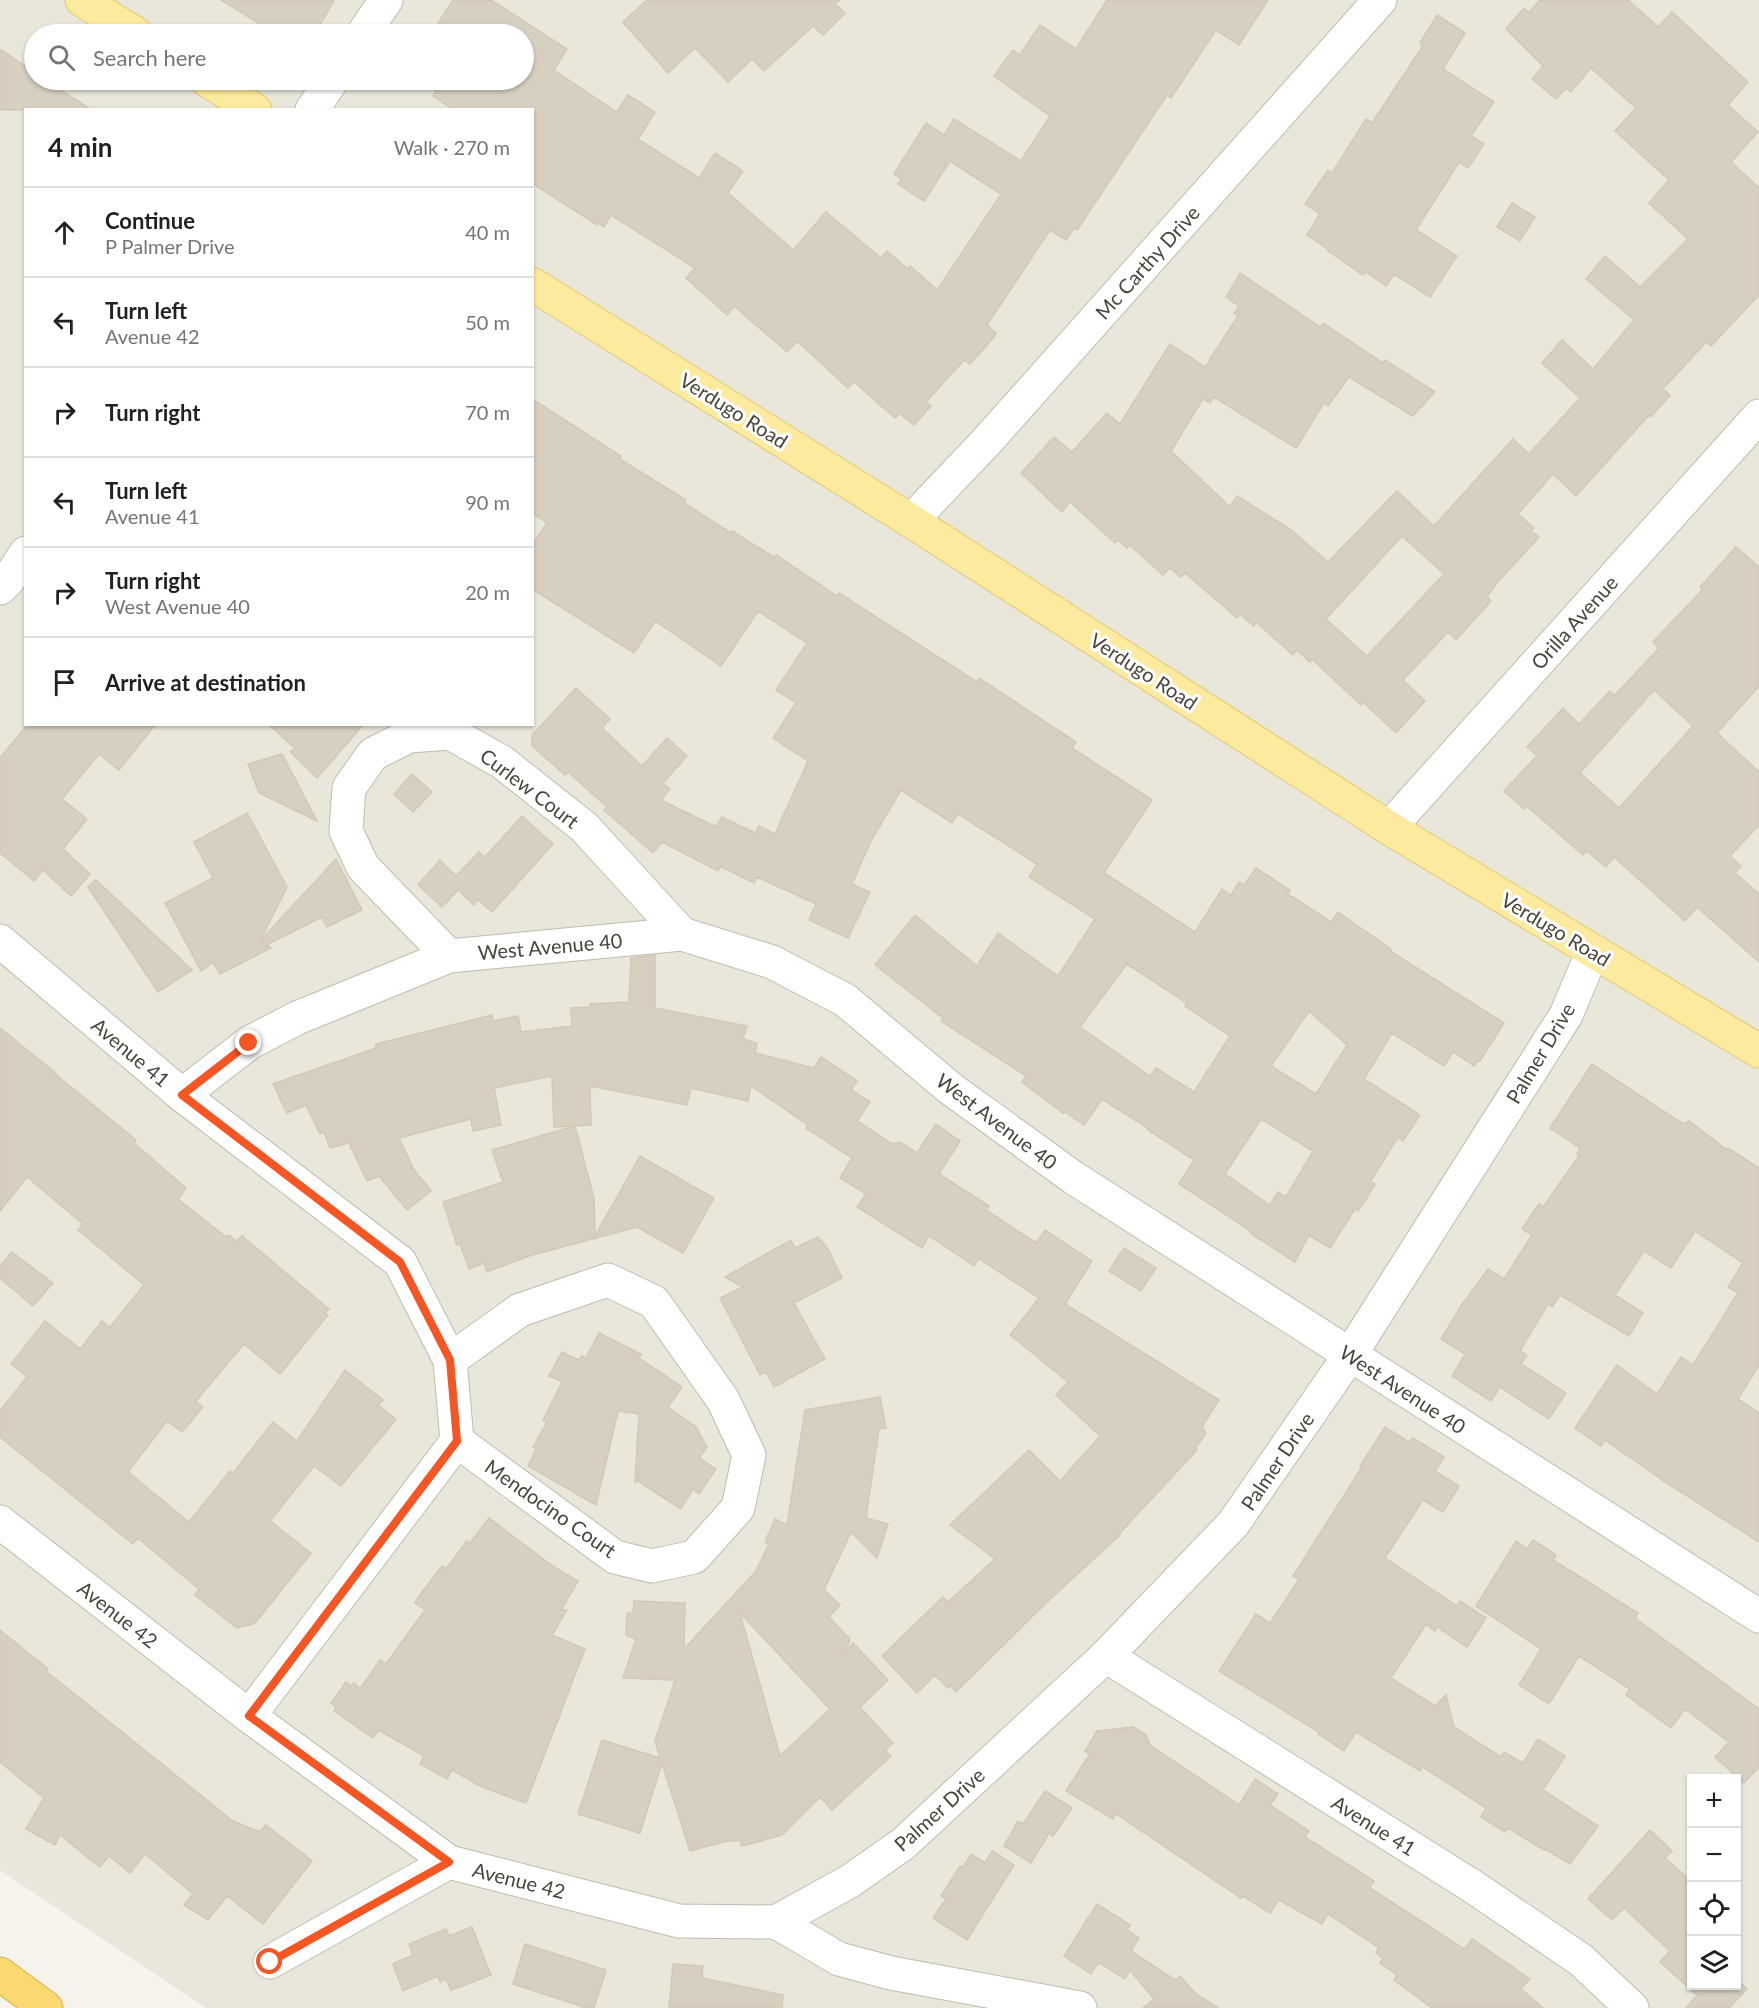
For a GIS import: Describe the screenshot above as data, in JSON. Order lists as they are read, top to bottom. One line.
{"streets":{"main road":["Verdugo Road"],"street":["Mc Carthy Drive","Orilla Avenue","Curlew Court","West Avenue 40","Avenue 41","Palmer Drive","Mendocino Court","Avenue 42"]},"crossings":[["Mc Carthy Drive","Verdugo Road"],["Verdugo Road","Orilla Avenue"],["Verdugo Road","Palmer Drive"],["Curlew Court","West Avenue 40"],["West Avenue 40","Avenue 41"],["West Avenue 40","Palmer Drive"],["Avenue 41","Palmer Drive"],["Avenue 41","Mendocino Court"],["Palmer Drive","Avenue 42"]],"page":{"search":"Search here","heading":["4 min","Walk · 270 m"],"list":[["Continue","P Palmer Drive","40 m"],["Turn left","Avenue 42","50 m"],["Turn right","70 m"],["Turn left","Avenue 41","90 m"],["Turn right","West Avenue 40","20 m"],"Arrive at destination"],"map_buttons":["+","−"]}}
